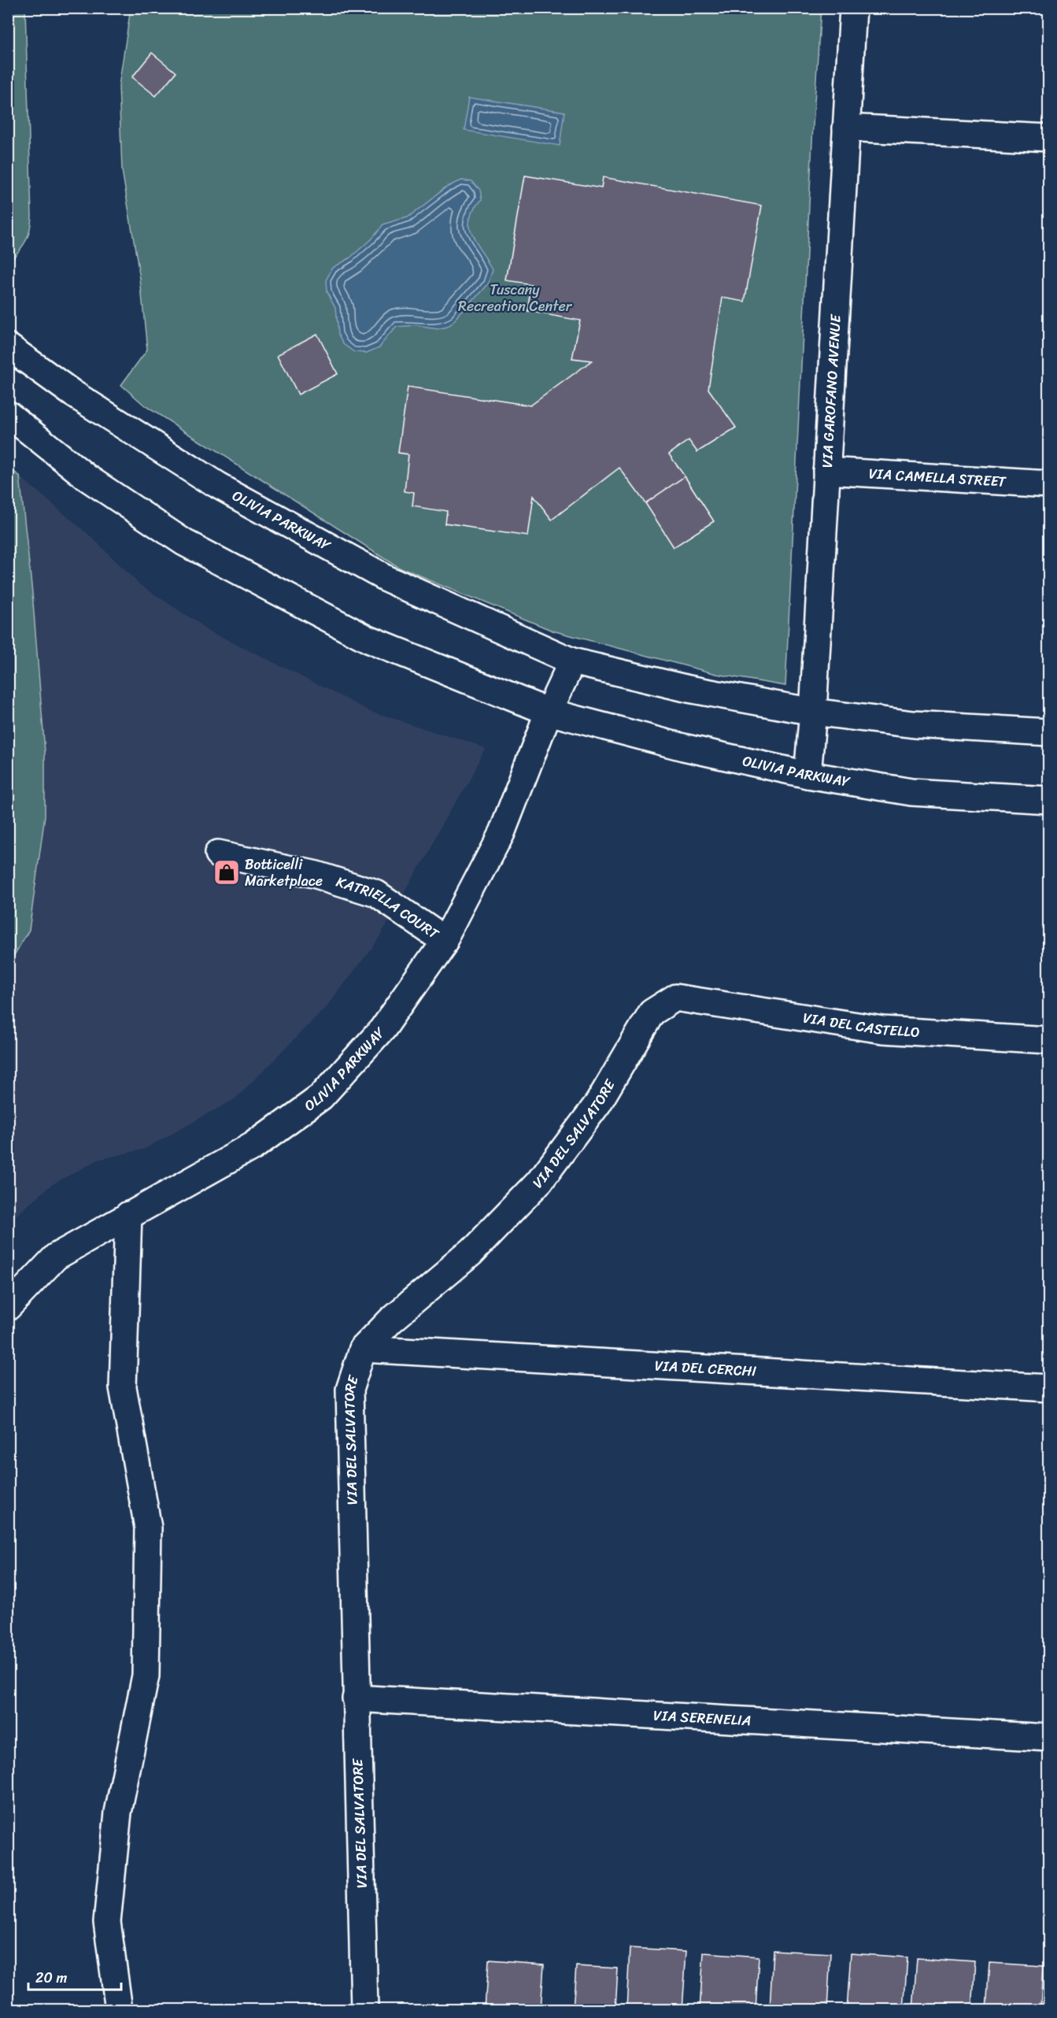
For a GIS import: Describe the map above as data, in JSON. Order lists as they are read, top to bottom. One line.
{"streets":{"street":["VIA GAROFANO AVENUE","VIA CAMELLA STREET","OLIVIA PARKWAY","KATRIELLA COURT","VIA DEL CASTELLO","VIA DEL SALVATORE","VIA DEL CERCHI","VIA SERENELIA"]},"crossings":[["VIA GAROFANO AVENUE","VIA CAMELLA STREET"],["VIA GAROFANO AVENUE","OLIVIA PARKWAY"],["OLIVIA PARKWAY","KATRIELLA COURT"],["VIA DEL CASTELLO","VIA DEL SALVATORE"],["VIA DEL SALVATORE","VIA DEL CERCHI"],["VIA DEL SALVATORE","VIA SERENELIA"]],"parks":["Tuscany Recreation Center"],"places":{"shop":["Botticelli Marketplace"]},"scale_bar":"20 m"}
